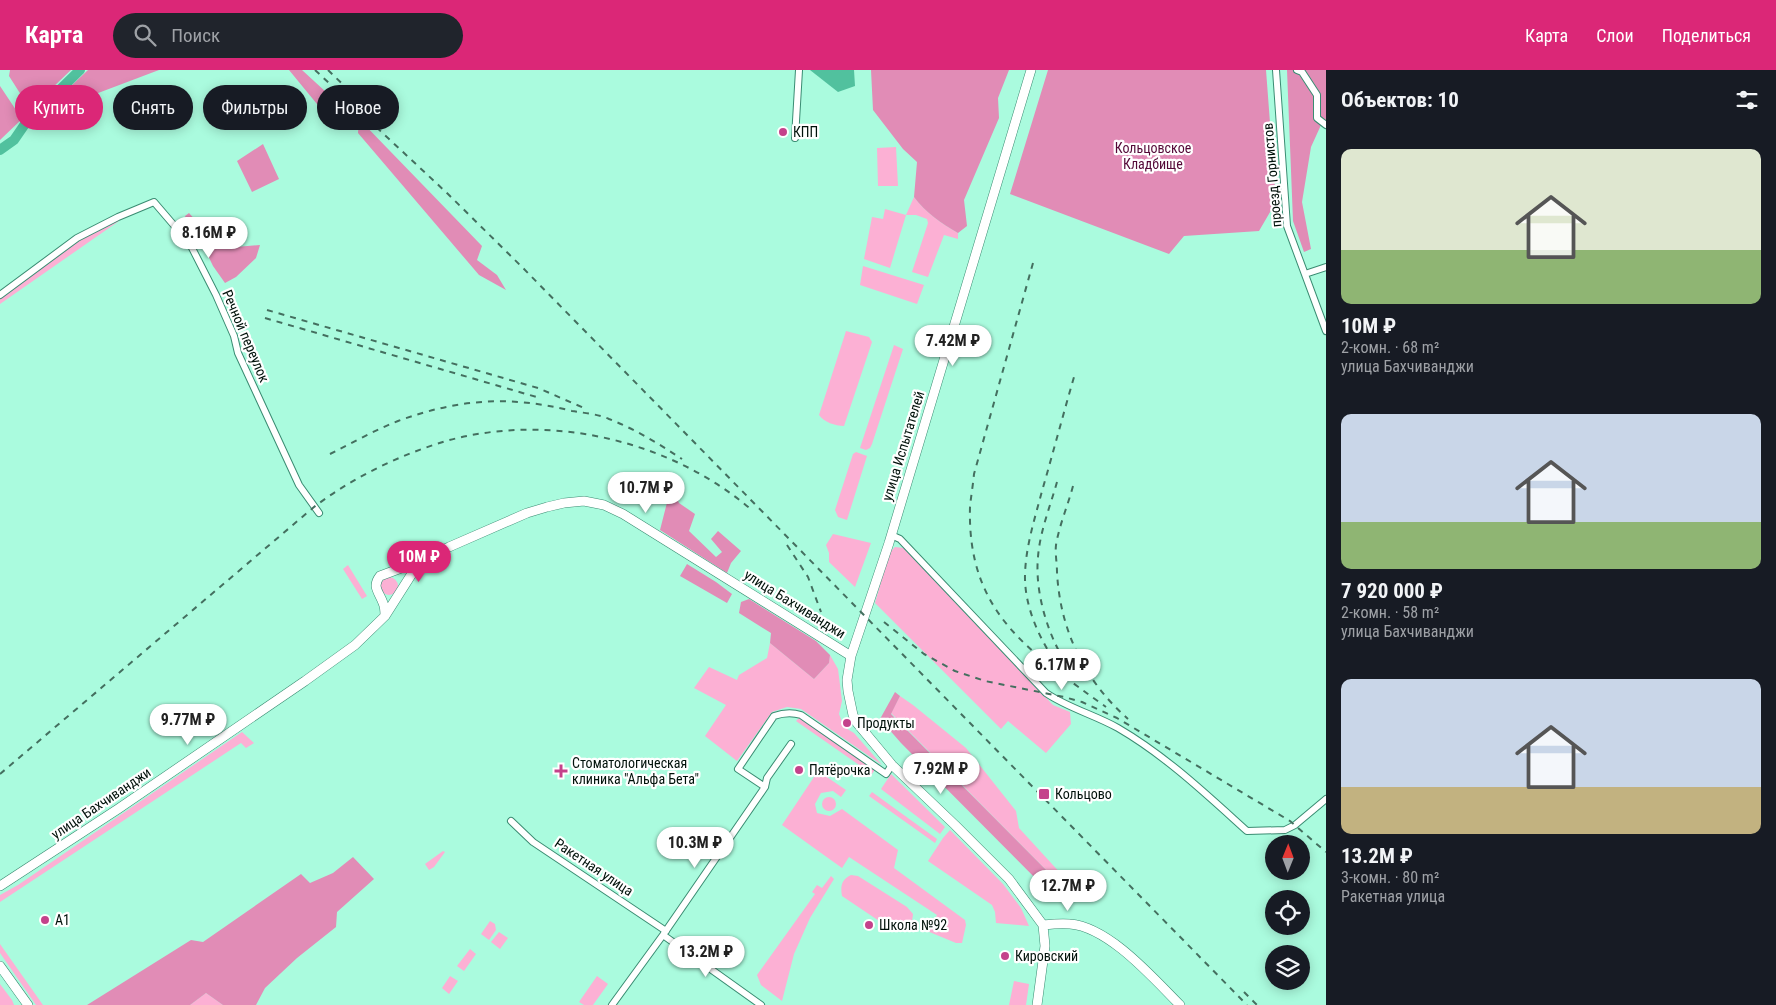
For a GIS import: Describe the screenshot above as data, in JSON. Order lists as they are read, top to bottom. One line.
{"streets":{"main road":["улица Испытателей","улица Бахчиванджи"],"street":["проезд Горнистов","Речной переулок","Ракетная улица"]},"crossings":[["улица Испытателей","улица Бахчиванджи"]],"parks":["Кольцовское Кладбище"],"places":{"other":["КПП","Продукты","Пятёрочка","A1","Школа №92","Кировский"],"health":["Стоматологическая клиника \"Альфа Бета\""],"transit":["Кольцово"]},"north":"top","page":{"header":"Карта","search":"Поиск","nav":["Карта","Слои","Поделиться"],"heading":"Объектов: 10","chip":["Купить","Снять","Фильтры","Новое"],"list":[{"name":"10M ₽","note":"2-комн. · 68 m² · улица Бахчиванджи"},{"name":"7 920 000 ₽","note":"2-комн. · 58 m² · улица Бахчиванджи"},{"name":"13.2M ₽","note":"3-комн. · 80 m² · Ракетная улица"}],"price":["8.16M ₽","7.42M ₽","10.7M ₽","10M ₽","6.17M ₽","9.77M ₽","7.92M ₽","10.3M ₽","12.7M ₽","13.2M ₽"]}}
